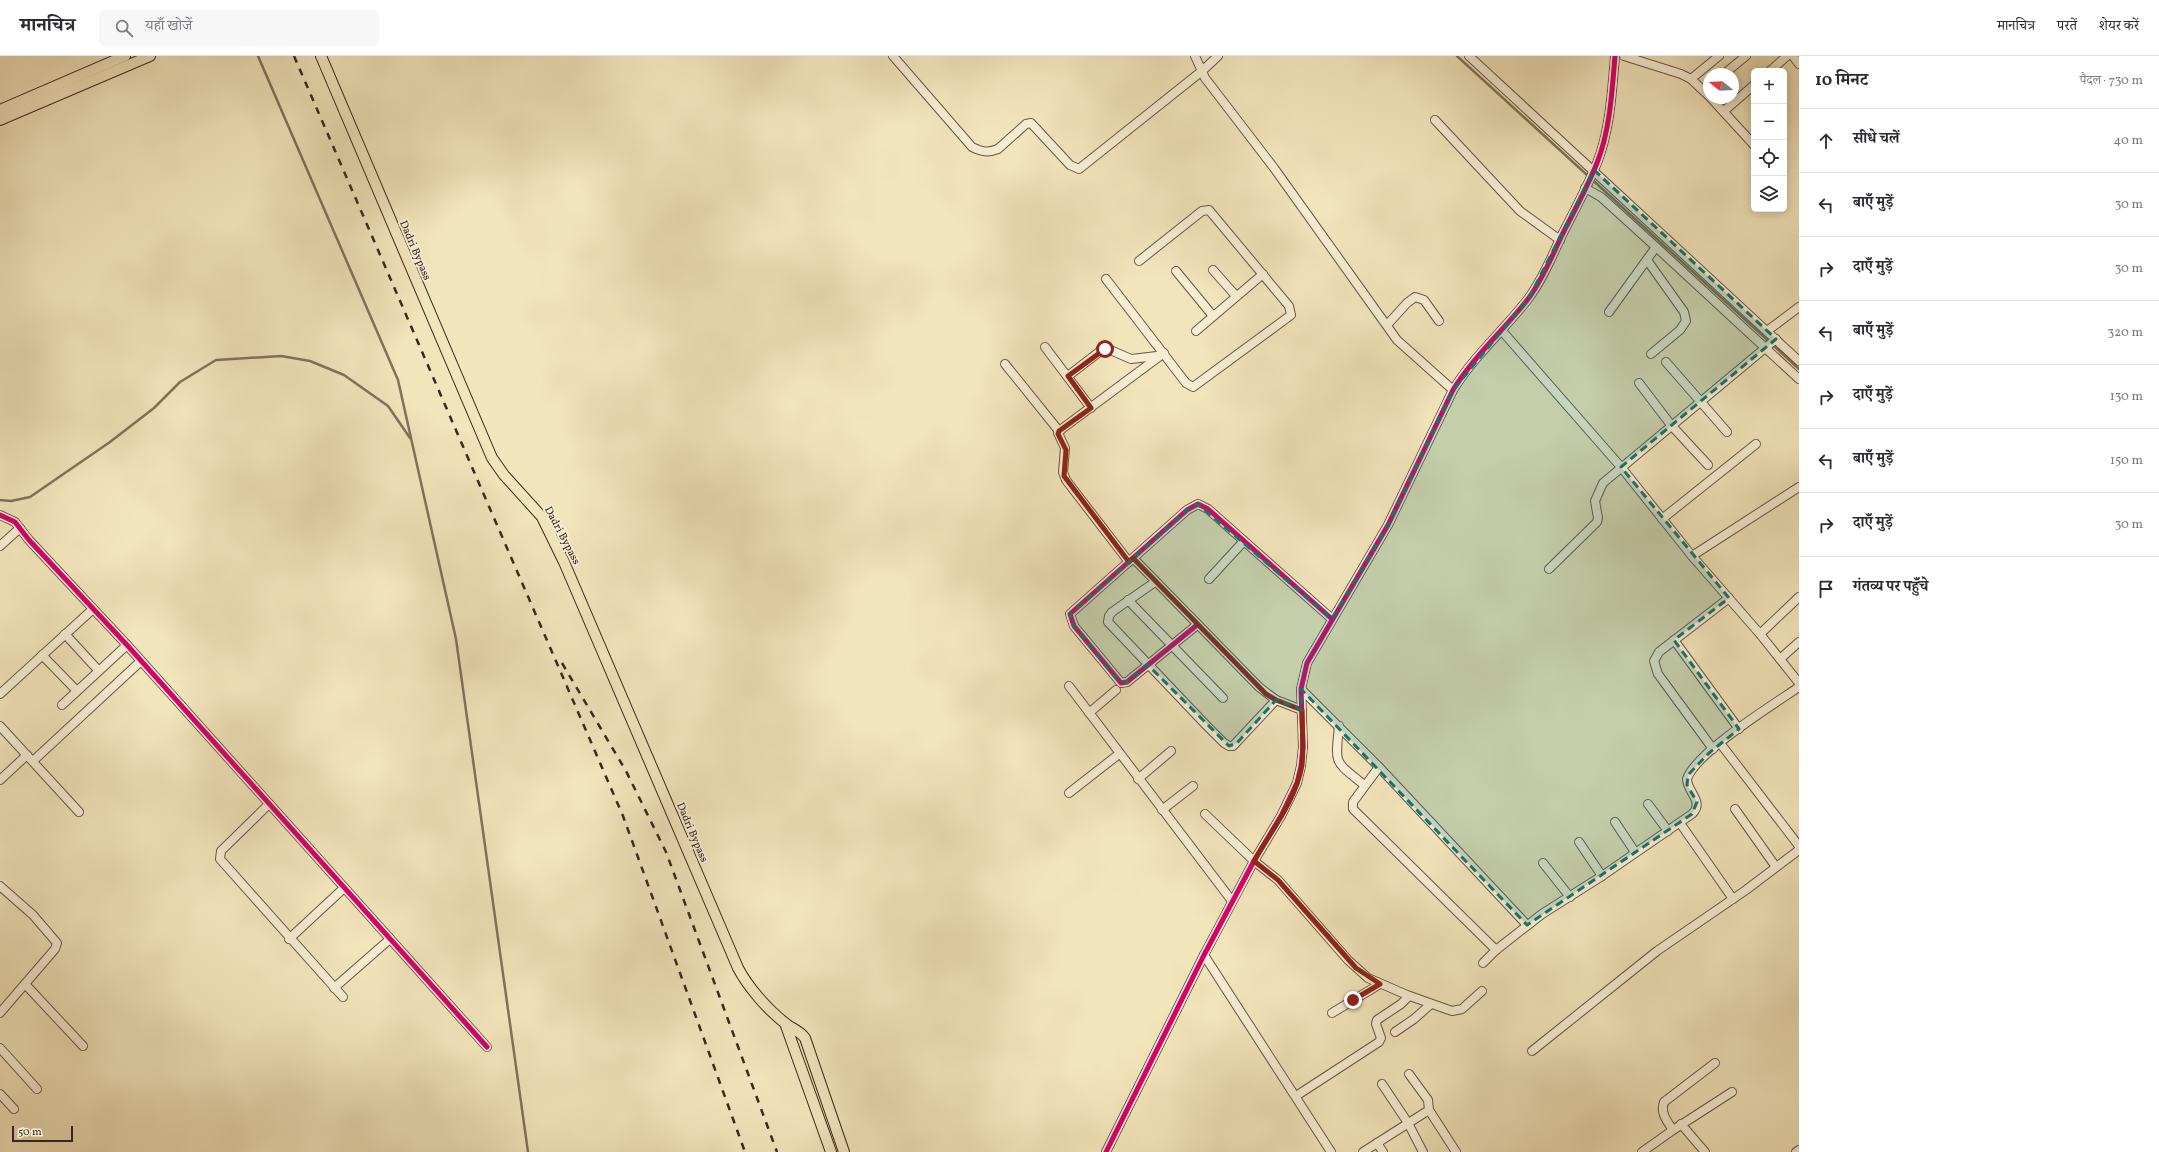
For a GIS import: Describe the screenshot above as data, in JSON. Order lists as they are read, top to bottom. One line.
{"streets":{"main road":["Dadri Bypass"]},"scale_bar":"50 m","north":"left","page":{"header":"मानचित्र","search":"यहाँ खोजें","nav":["मानचित्र","परतें","शेयर करें"],"heading":["10 मिनट","पैदल · 730 m"],"map_buttons":["+","−"],"list":[["सीधे चलें","40 m"],["बाएँ मुड़ें","30 m"],["दाएँ मुड़ें","30 m"],["बाएँ मुड़ें","320 m"],["दाएँ मुड़ें","130 m"],["बाएँ मुड़ें","150 m"],["दाएँ मुड़ें","30 m"],"गंतव्य पर पहुँचे"],"scale":"50 m"}}
